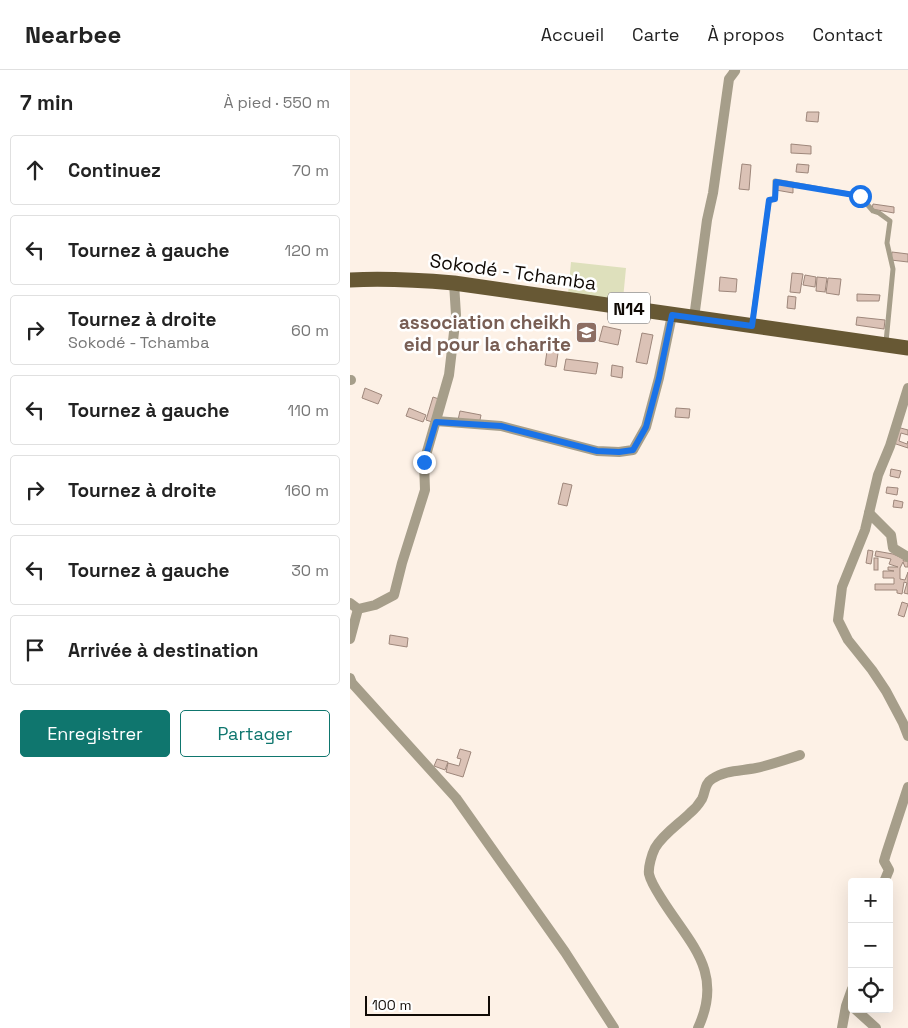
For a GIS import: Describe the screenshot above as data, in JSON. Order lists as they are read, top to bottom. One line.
{"streets":{"main road":["Sokodé - Tchamba","N14"]},"places":{"school or university":["association cheikh eid pour la charite"]},"scale_bar":"100 m","page":{"header":"Nearbee","nav":["Accueil","Carte","À propos","Contact"],"heading":["7 min","À pied · 550 m"],"list":[["Continuez","70 m"],["Tournez à gauche","120 m"],["Tournez à droite","Sokodé - Tchamba","60 m"],["Tournez à gauche","110 m"],["Tournez à droite","160 m"],["Tournez à gauche","30 m"],"Arrivée à destination"],"buttons":["Enregistrer","Partager"],"map_buttons":["+","−"],"scale":"100 m"}}
